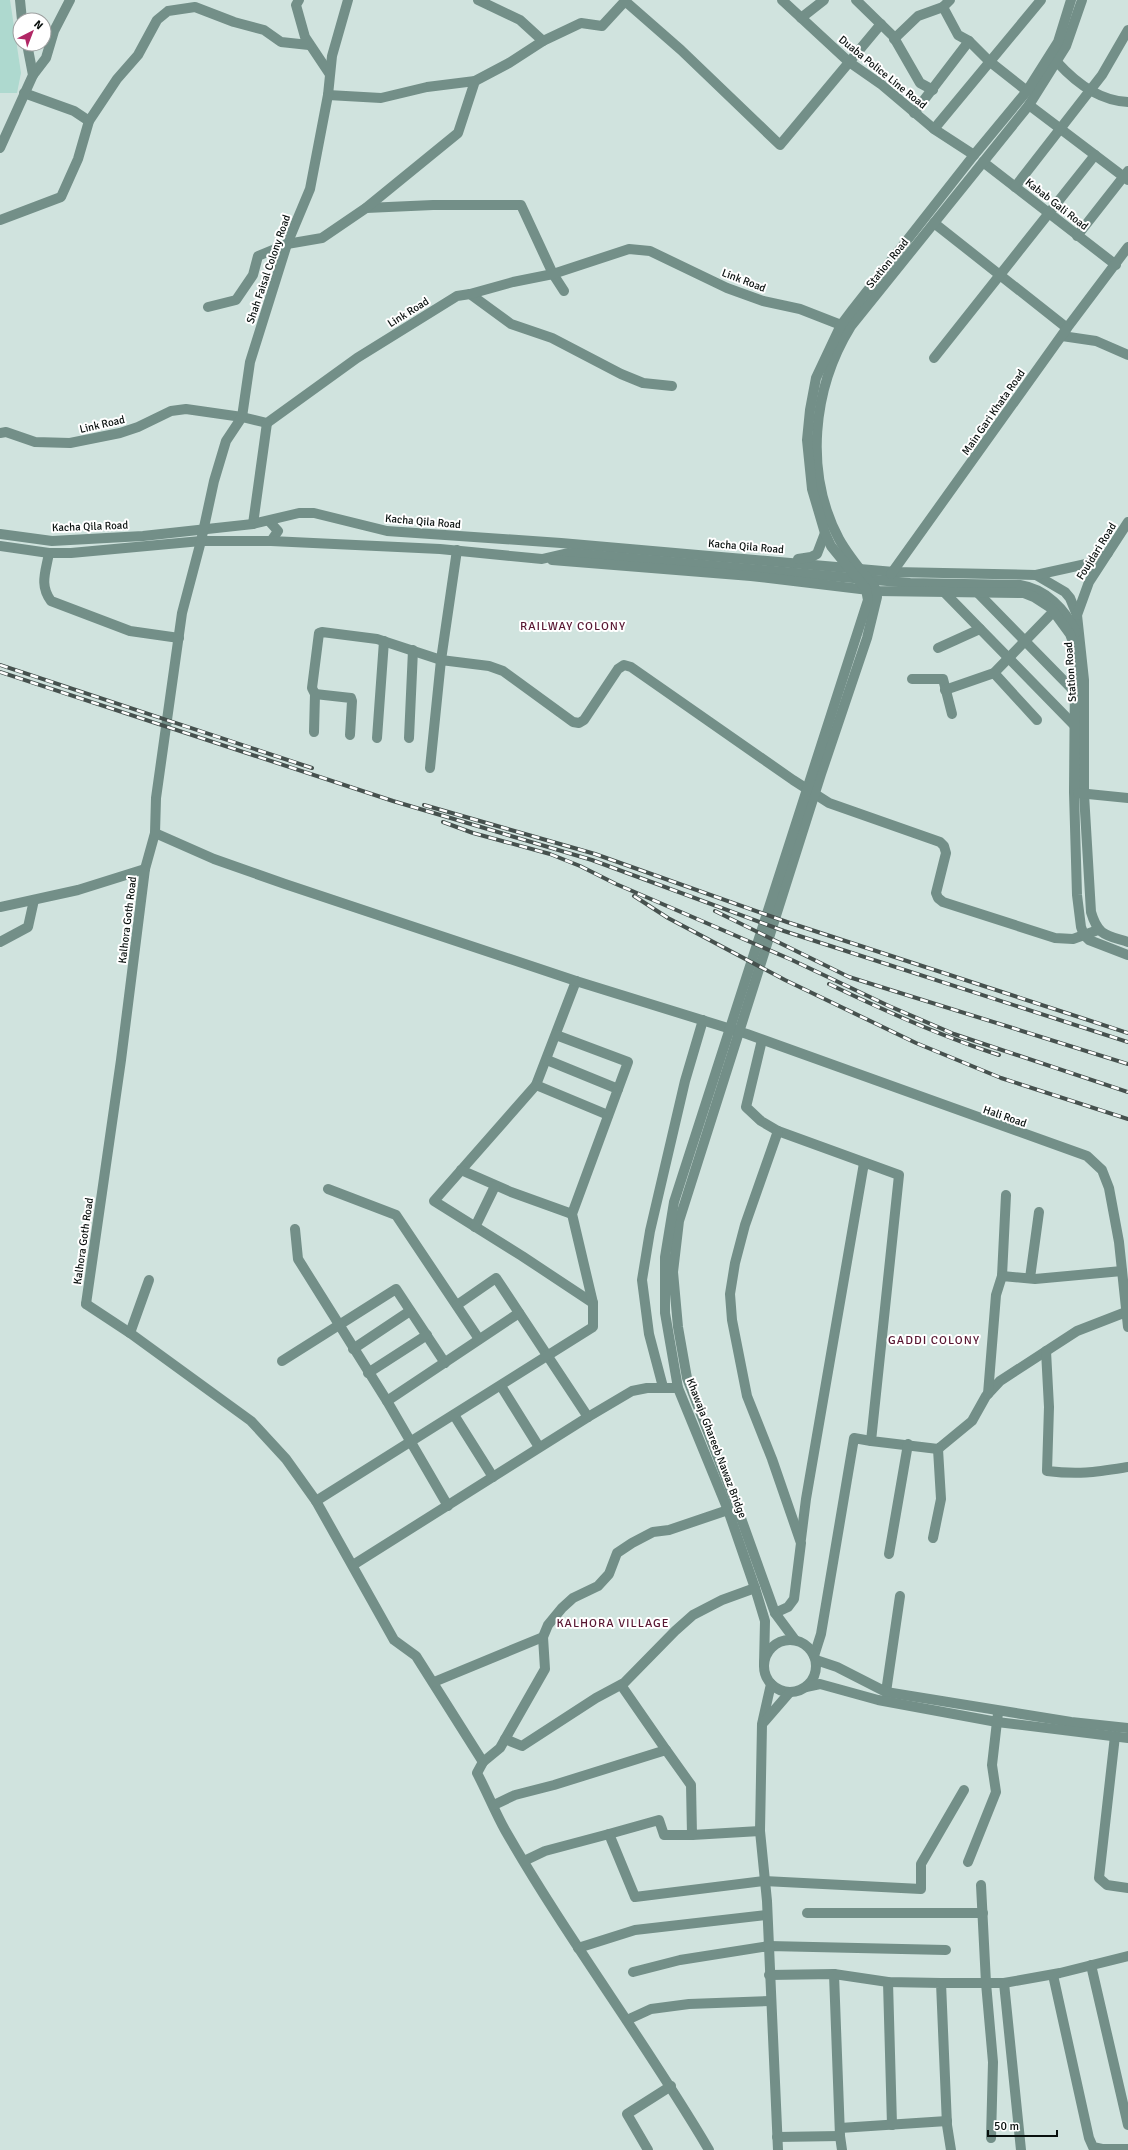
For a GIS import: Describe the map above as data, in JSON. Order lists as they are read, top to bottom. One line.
{"streets":{"street":["Duaba Police Line Road","Kabab Gali Road","Station Road","Shah Faisal Colony Road","Link Road","Main Gari Khata Road","Kacha Qila Road","Foujdari Road","Kalhora Goth Road","Hali Road","Khawaja Ghareeb Nawaz Bridge"]},"crossings":[["Duaba Police Line Road","Station Road"],["Kabab Gali Road","Station Road"],["Kabab Gali Road","Main Gari Khata Road"],["Station Road","Link Road"],["Station Road","Main Gari Khata Road"],["Station Road","Kacha Qila Road"],["Shah Faisal Colony Road","Link Road"],["Shah Faisal Colony Road","Kacha Qila Road"],["Shah Faisal Colony Road","Kalhora Goth Road"],["Kalhora Goth Road","Hali Road"]],"districts":["RAILWAY COLONY","GADDI COLONY","KALHORA VILLAGE"],"scale_bar":"50 m","north":"top right"}
